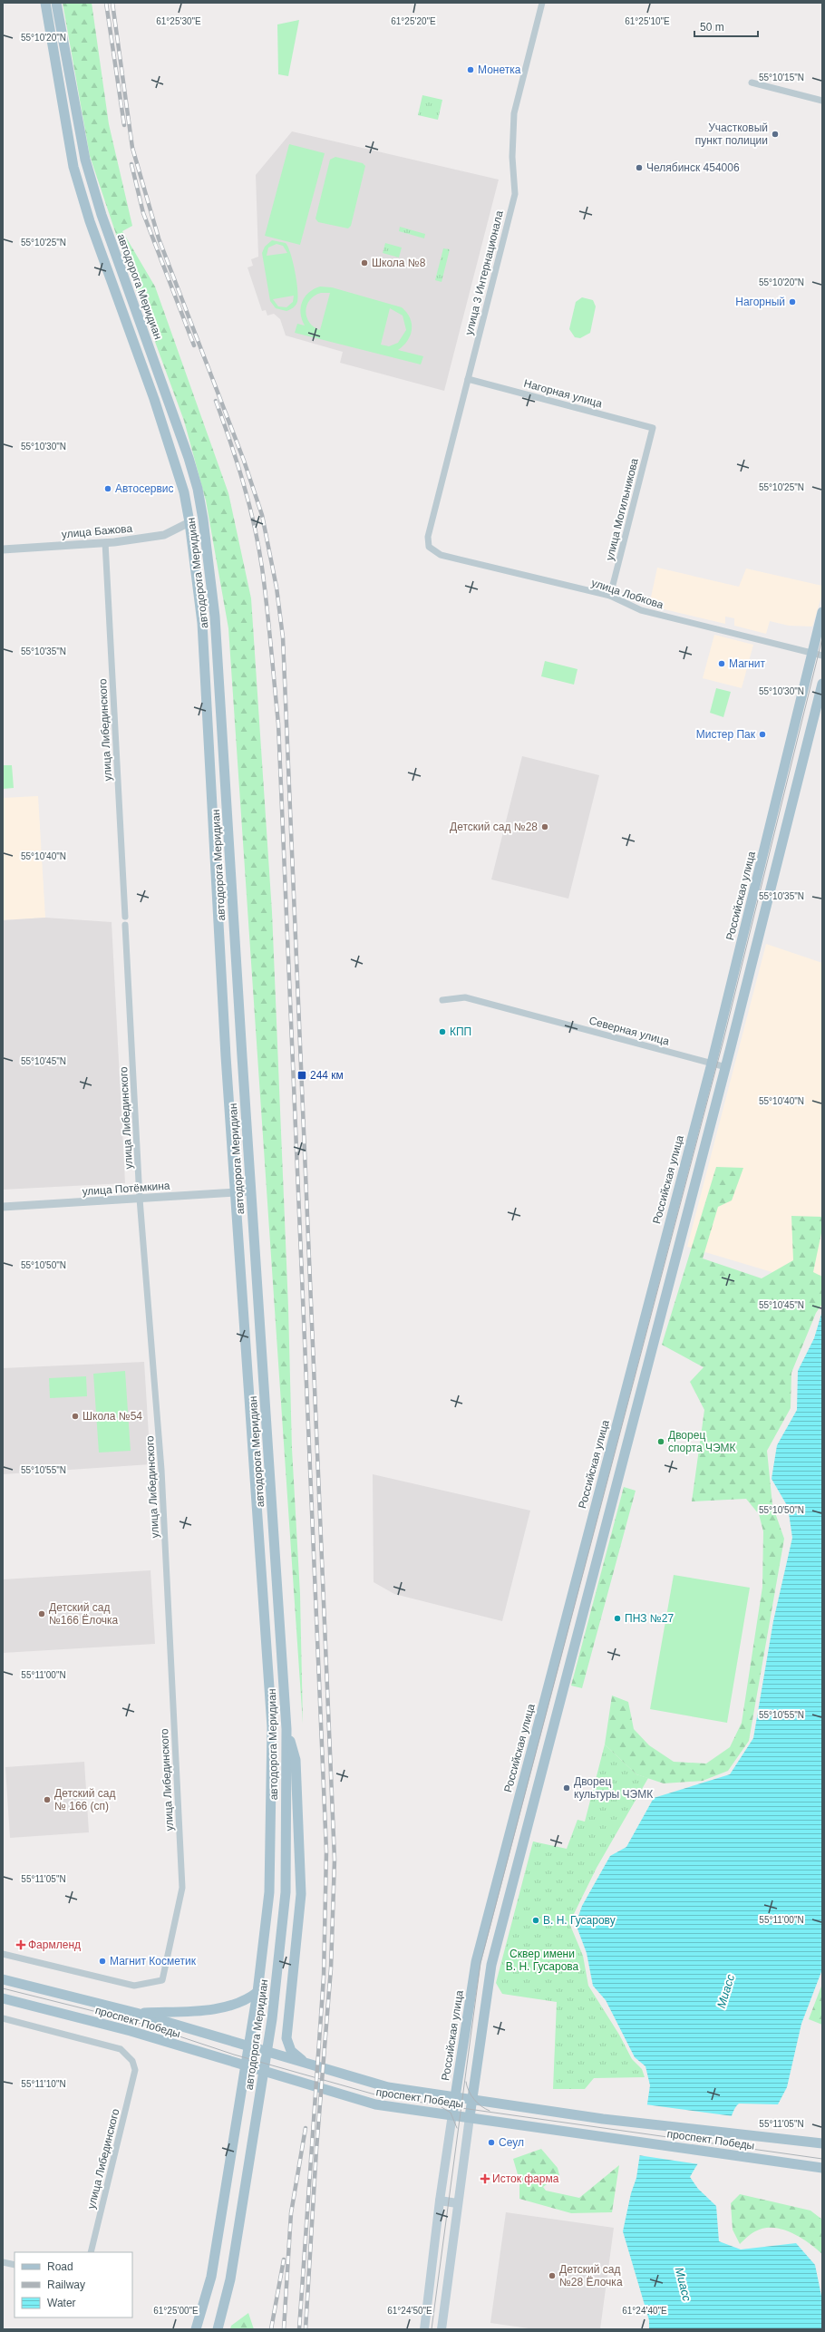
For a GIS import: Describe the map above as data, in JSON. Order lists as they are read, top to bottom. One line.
{"streets":{"main road":["автодорога Меридиан","Российская улица","проспект Победы"],"street":["улица 3 Интернационала","Нагорная улица","улица Могильникова","улица Бажова","улица Лобкова","улица Либединского","Северная улица","улица Потёмкина"]},"crossings":[["улица 3 Интернационала","Нагорная улица"],["улица 3 Интернационала","улица Лобкова"],["автодорога Меридиан","улица Бажова"],["автодорога Меридиан","улица Потёмкина"],["Нагорная улица","улица Могильникова"],["улица Могильникова","улица Лобкова"],["улица Бажова","улица Либединского"],["улица Лобкова","Российская улица"],["улица Либединского","улица Потёмкина"],["Российская улица","Северная улица"],["Российская улица","проспект Победы"]],"water":["Миасс"],"parks":["Сквер имени В. Н. Гусарова"],"places":{"other":["Монетка","Участковый пункт полиции","Челябинск 454006","Школа №8","Нагорный","Автосервис","Магнит","Мистер Пак","Детский сад №28","КПП","Школа №54","Дворец спорта ЧЭМК","Детский сад №166 Ёлочка","ПНЗ №27","Дворец культуры ЧЭМК","Детский сад № 166 (сп)","В. Н. Гусарову","Магнит Косметик","Сеул","Детский сад №28 Ёлочка"],"transit":["244 км"],"health":["Фармленд","Исток фарма"]},"legend":["Road","Railway","Water"],"scale_bar":"50 m","coordinates":["61°25'30\"E","61°25'20\"E","61°25'10\"E","55°10'20\"N","55°10'15\"N","55°10'25\"N","55°10'30\"N","55°10'35\"N","55°10'40\"N","55°10'45\"N","55°10'50\"N","55°10'55\"N","55°11'00\"N","55°11'05\"N","55°11'10\"N","61°25'00\"E","61°24'50\"E","61°24'40\"E"]}
